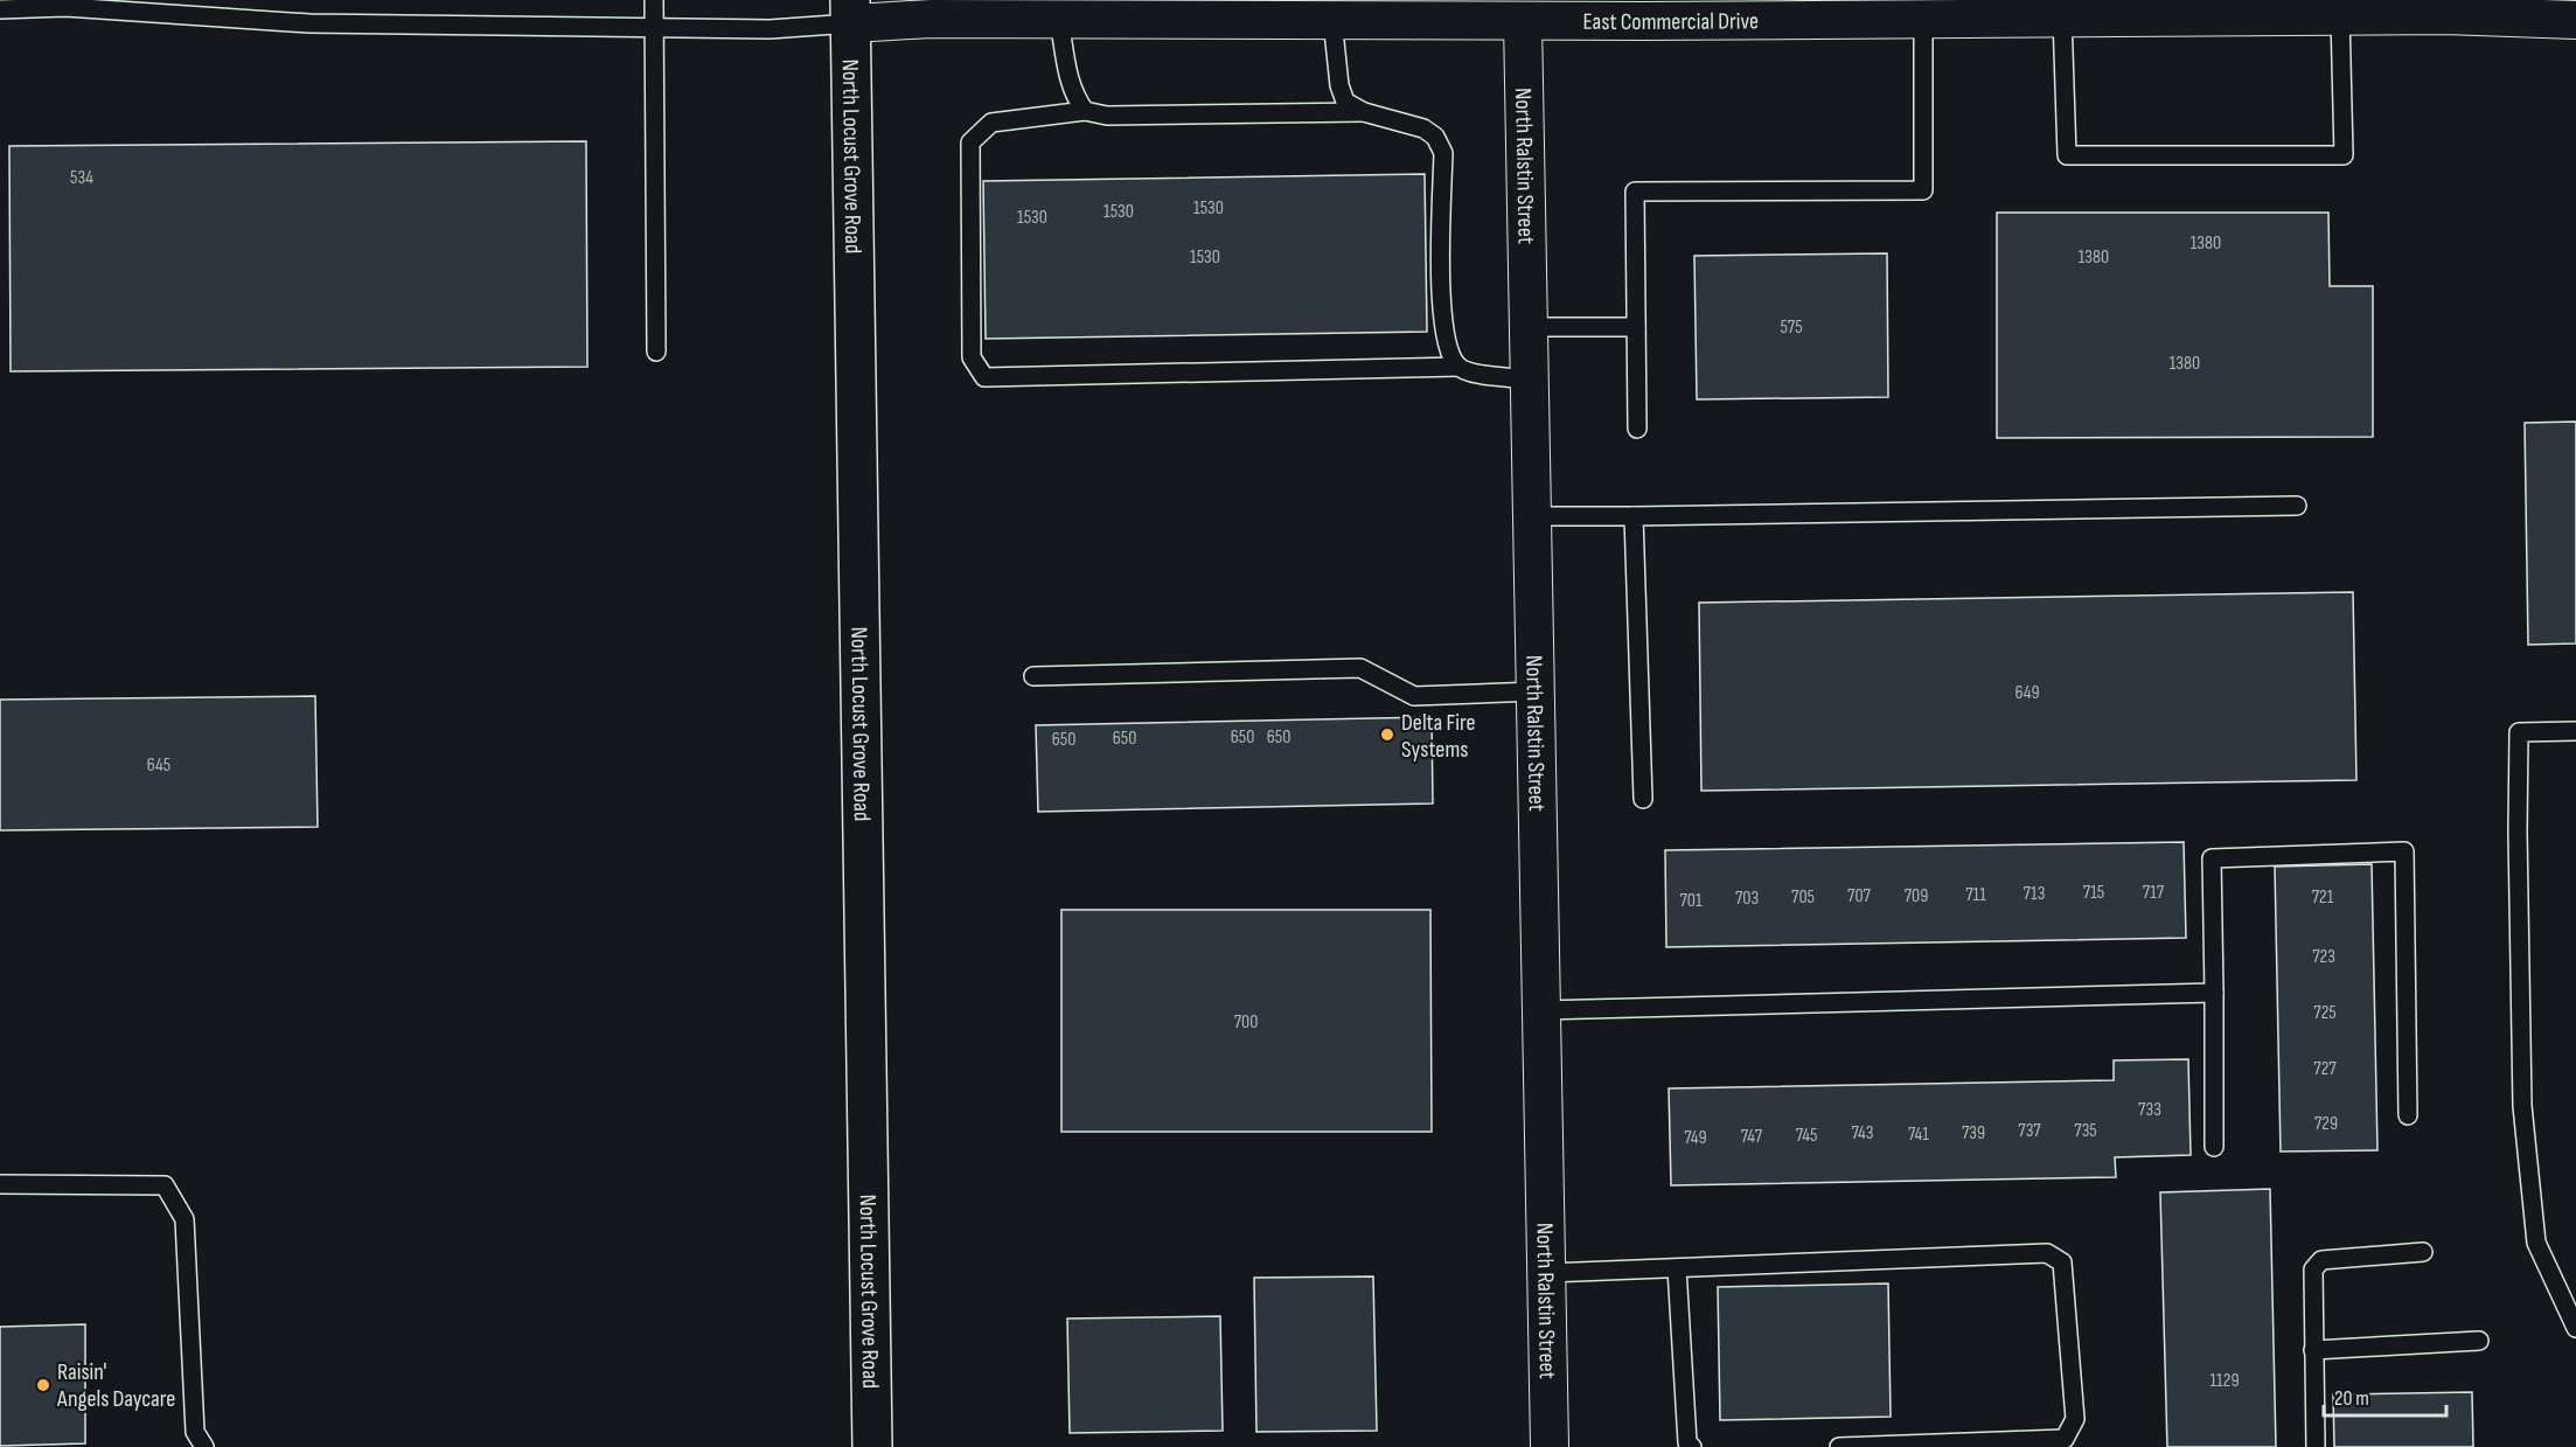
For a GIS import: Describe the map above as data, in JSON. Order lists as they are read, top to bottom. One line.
{"streets":{"main road":["North Locust Grove Road"],"street":["East Commercial Drive","North Ralstin Street"]},"crossings":[["East Commercial Drive","North Locust Grove Road"],["East Commercial Drive","North Ralstin Street"]],"places":["Delta Fire Systems","Raisin' Angels Daycare"],"house_numbers":["534","1530","1530","1530","1380","1530","1380","575","1380","649","650","650","650","650","645","715","717","713","711","707","709","705","721","703","701","723","725","700","727","733","729","737","735","743","739","741","745","747","749","1129"],"scale_bar":"20 m"}
